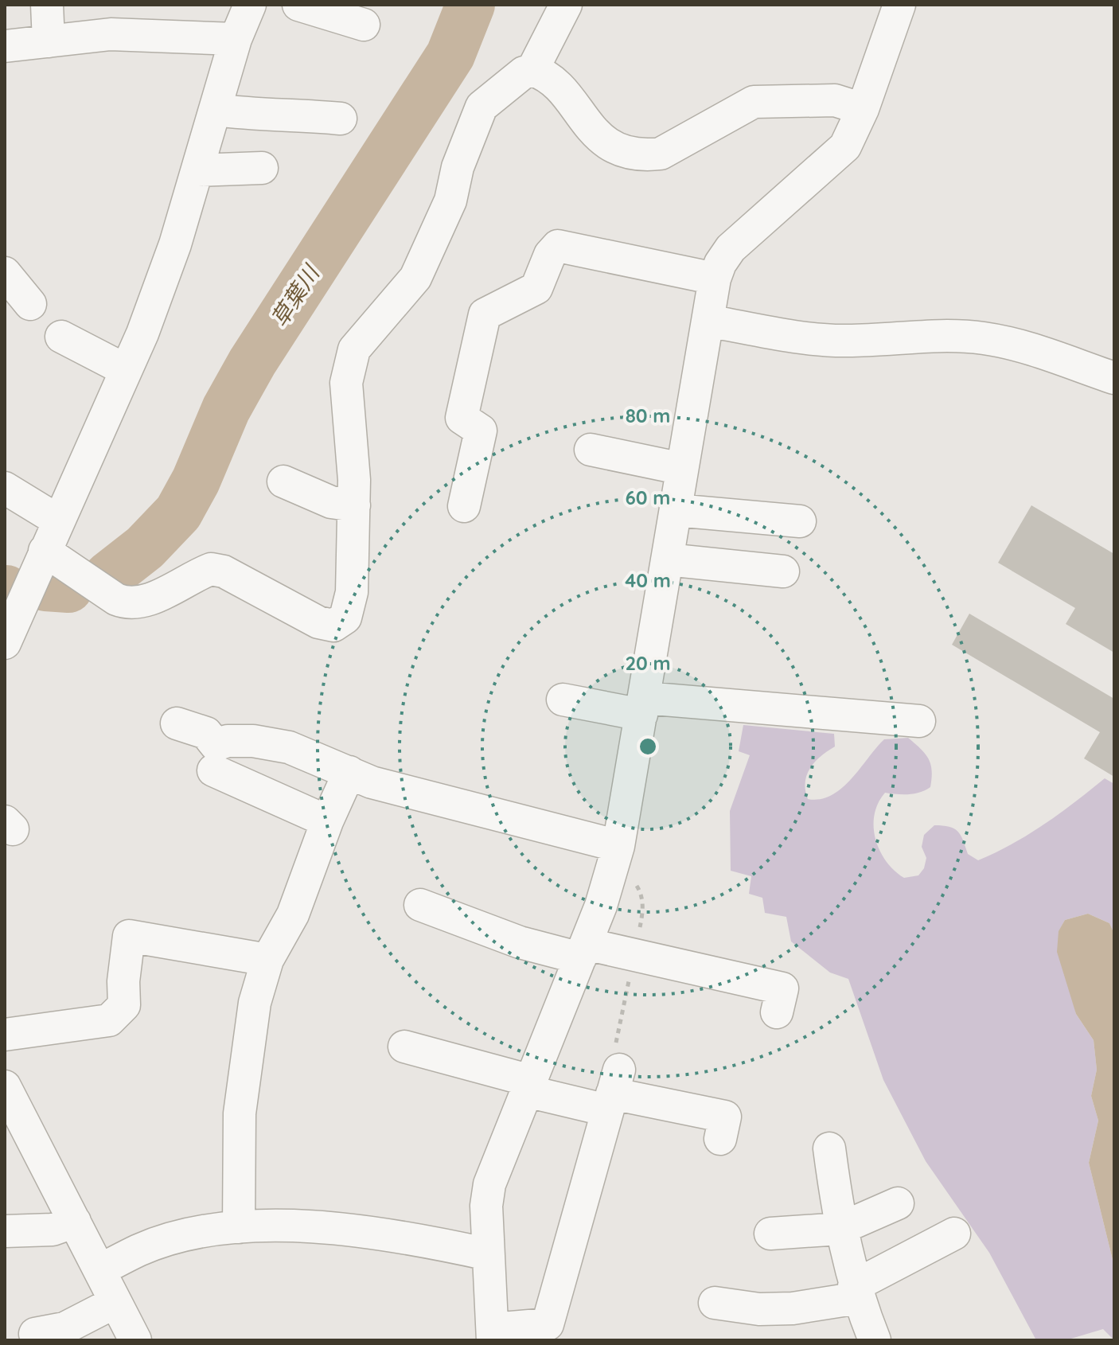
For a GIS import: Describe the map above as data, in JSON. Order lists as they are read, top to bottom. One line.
{"water":["草葉川"],"rings":["80 m","60 m","40 m","20 m"]}
